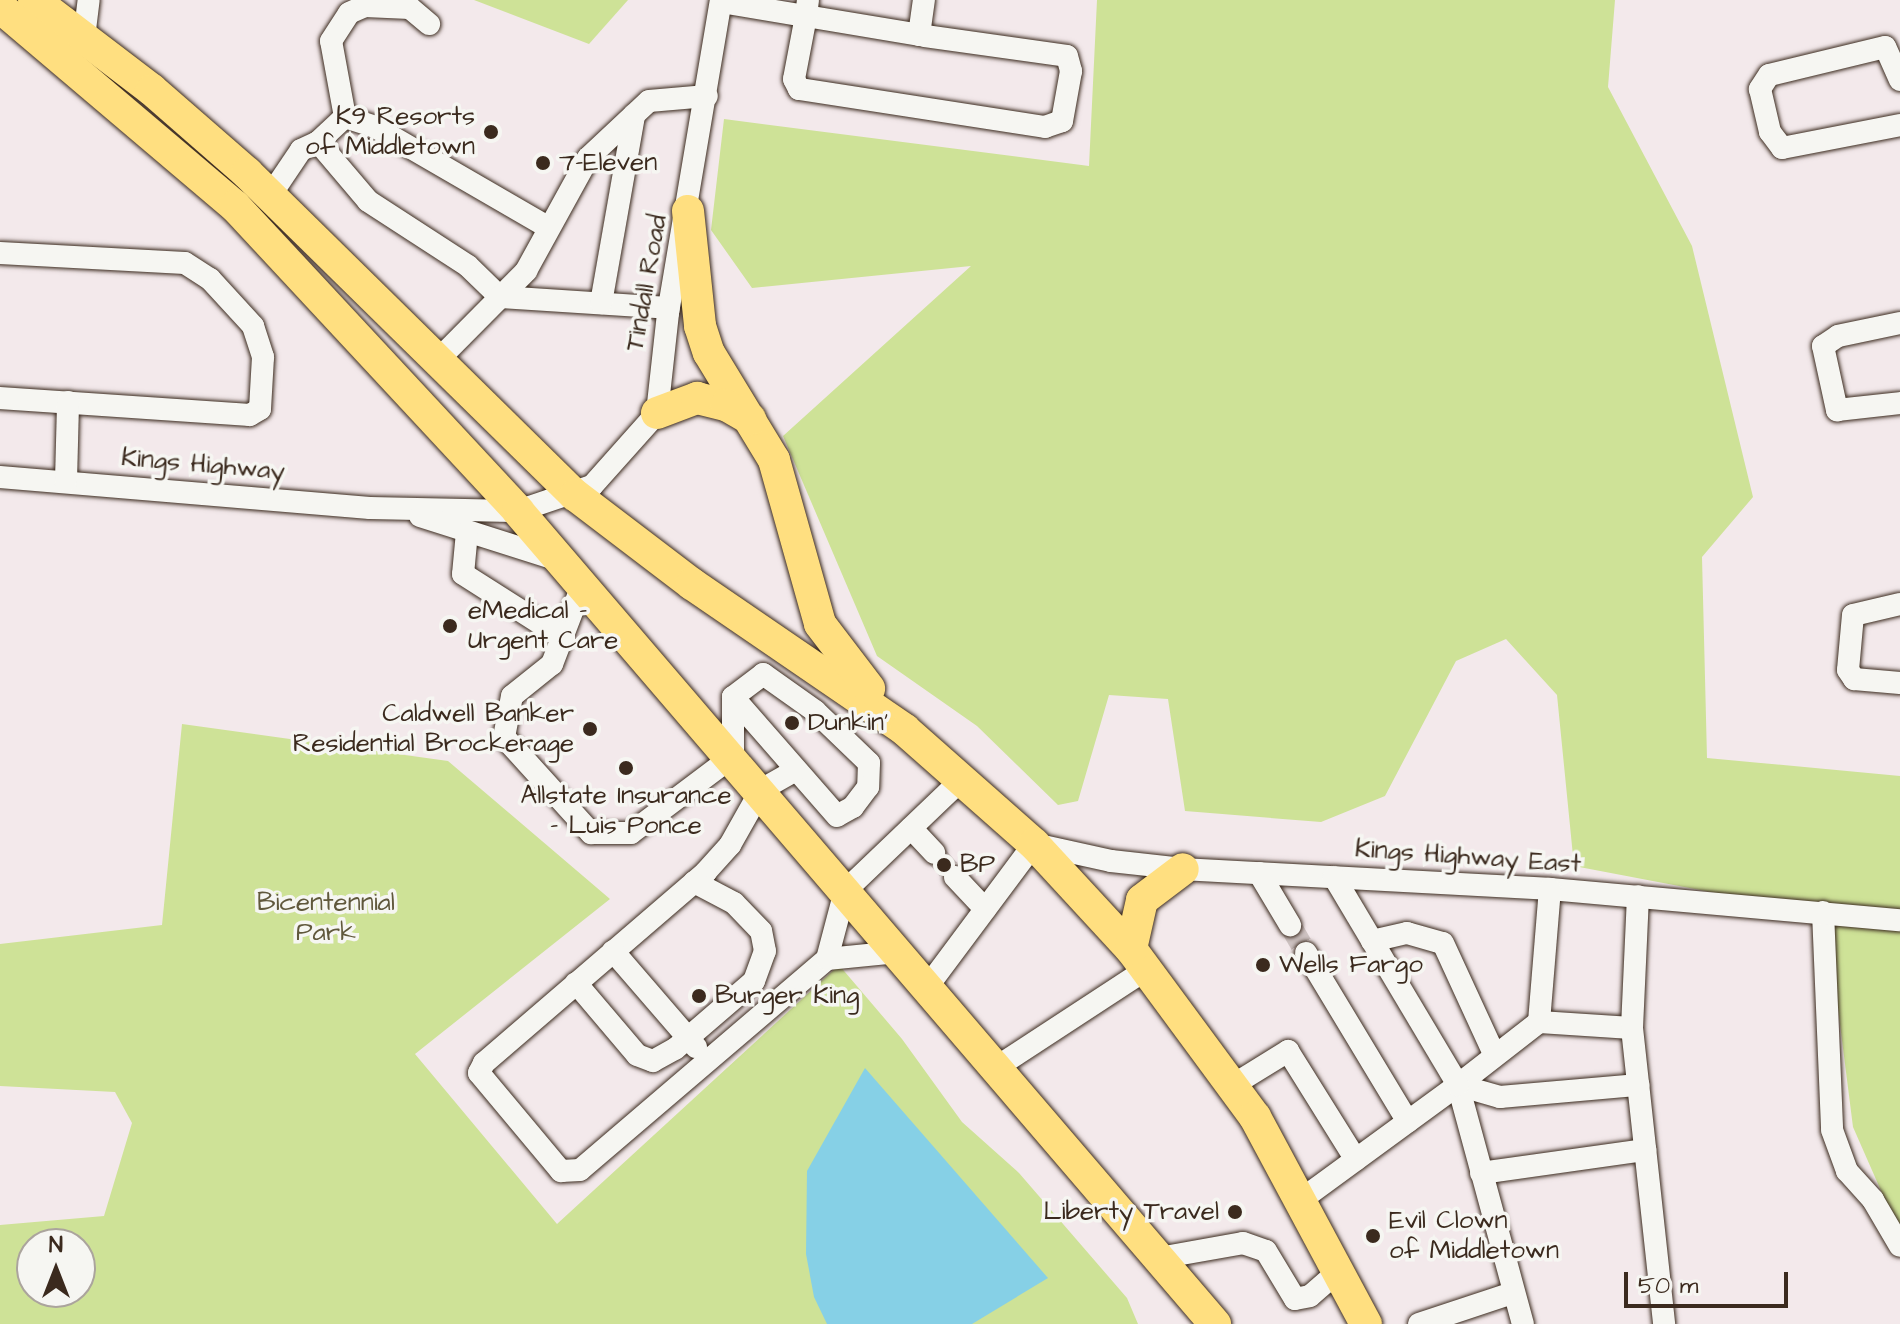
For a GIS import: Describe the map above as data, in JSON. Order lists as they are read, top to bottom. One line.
{"streets":{"street":["Tindall Road","Kings Highway","Kings Highway East"]},"parks":["Bicentennial Park"],"places":["K9 Resorts of Middletown","7-Eleven","eMedical - Urgent Care","Dunkin'","Caldwell Banker Residential Brockerage","Allstate Insurance - Luis Ponce","BP","Wells Fargo","Burger King","Liberty Travel","Evil Clown of Middletown"],"scale_bar":"50 m","north":"top"}
